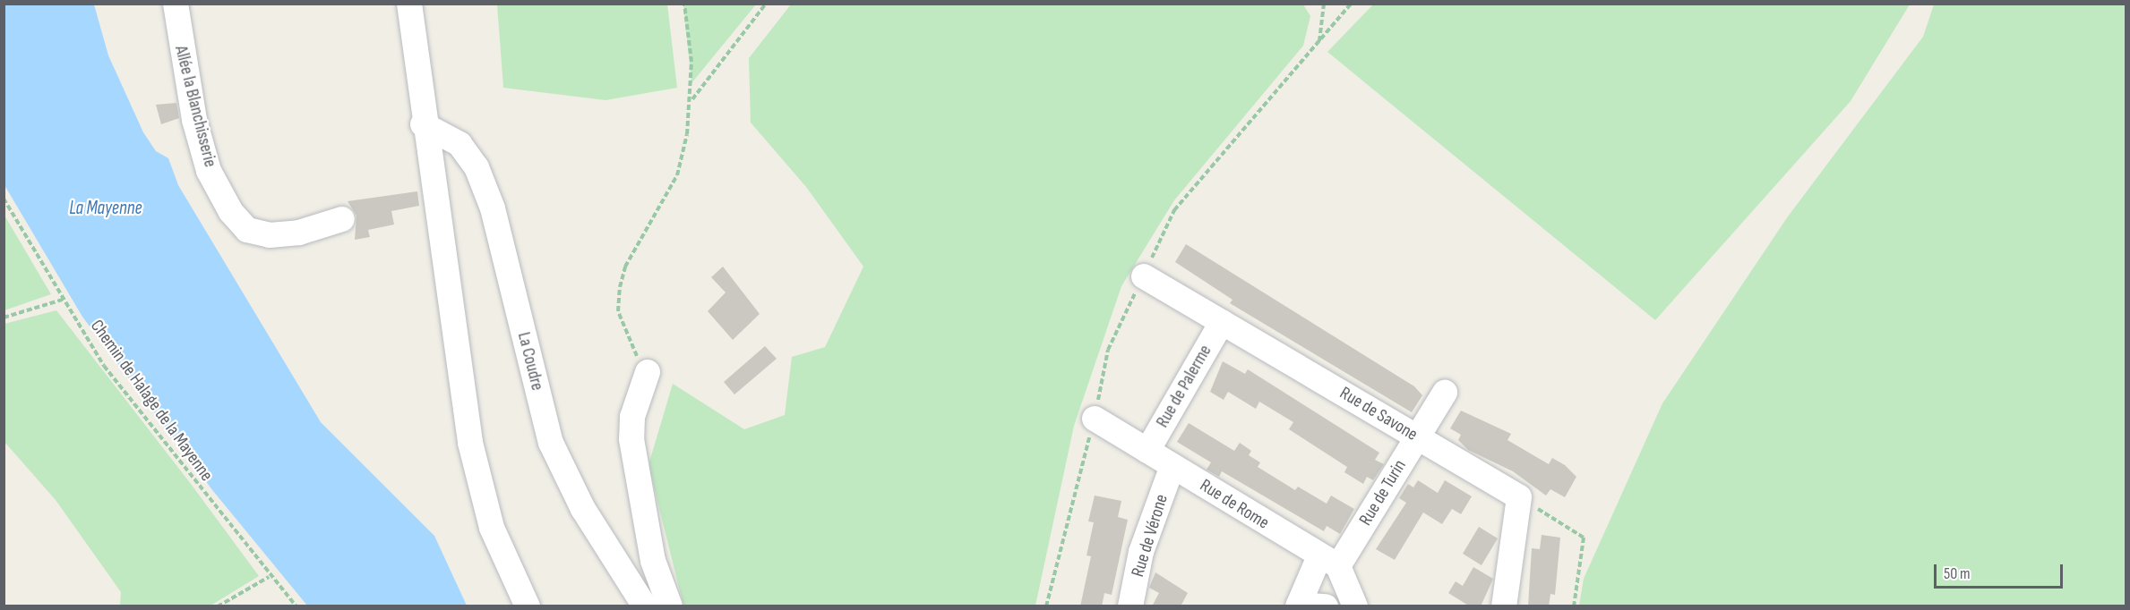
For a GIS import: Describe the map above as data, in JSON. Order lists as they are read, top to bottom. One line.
{"streets":{"street":["Allée la Blanchisserie","La Coudre","Rue de Palerme","Rue de Savone","Rue de Turin","Rue de Rome","Rue de Vérone"],"path":["Chemin de Halage de la Mayenne"]},"crossings":[["Rue de Palerme","Rue de Savone"],["Rue de Palerme","Rue de Rome"],["Rue de Savone","Rue de Turin"],["Rue de Turin","Rue de Rome"],["Rue de Rome","Rue de Vérone"]],"water":["La Mayenne"],"scale_bar":"50 m"}
